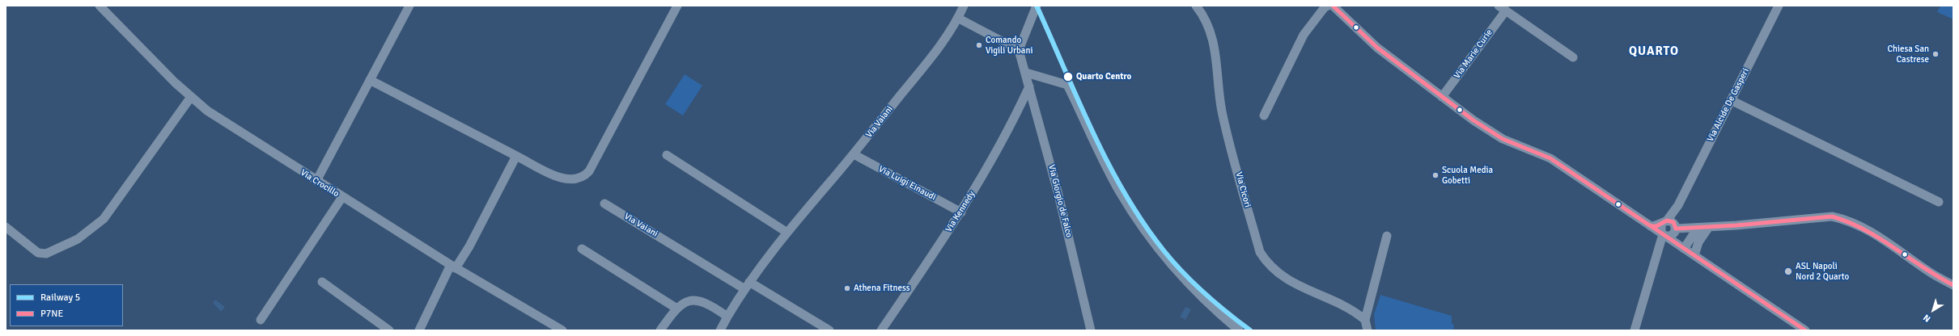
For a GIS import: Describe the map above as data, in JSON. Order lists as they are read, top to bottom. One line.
{"streets":{"street":["Via Marie Curie","Via Alcide De Gasperi","Via Vaiani","Via Crocillo","Via Luigi Einaudi","Via Cicori","Via Giorgio de Falco","Via Kennedy"]},"crossings":[["Via Vaiani","Via Luigi Einaudi"],["Via Luigi Einaudi","Via Kennedy"],["Via Giorgio de Falco","Via Kennedy"]],"districts":["QUARTO"],"places":["Comando Vigili Urbani","Chiesa San Castrese","Quarto Centro","Scuola Media Gobetti","ASL Napoli Nord 2 Quarto","Athena Fitness"],"lines":["rail line 5","transit line P7NE"],"legend":["Railway 5","P7NE"],"north":"bottom left"}
